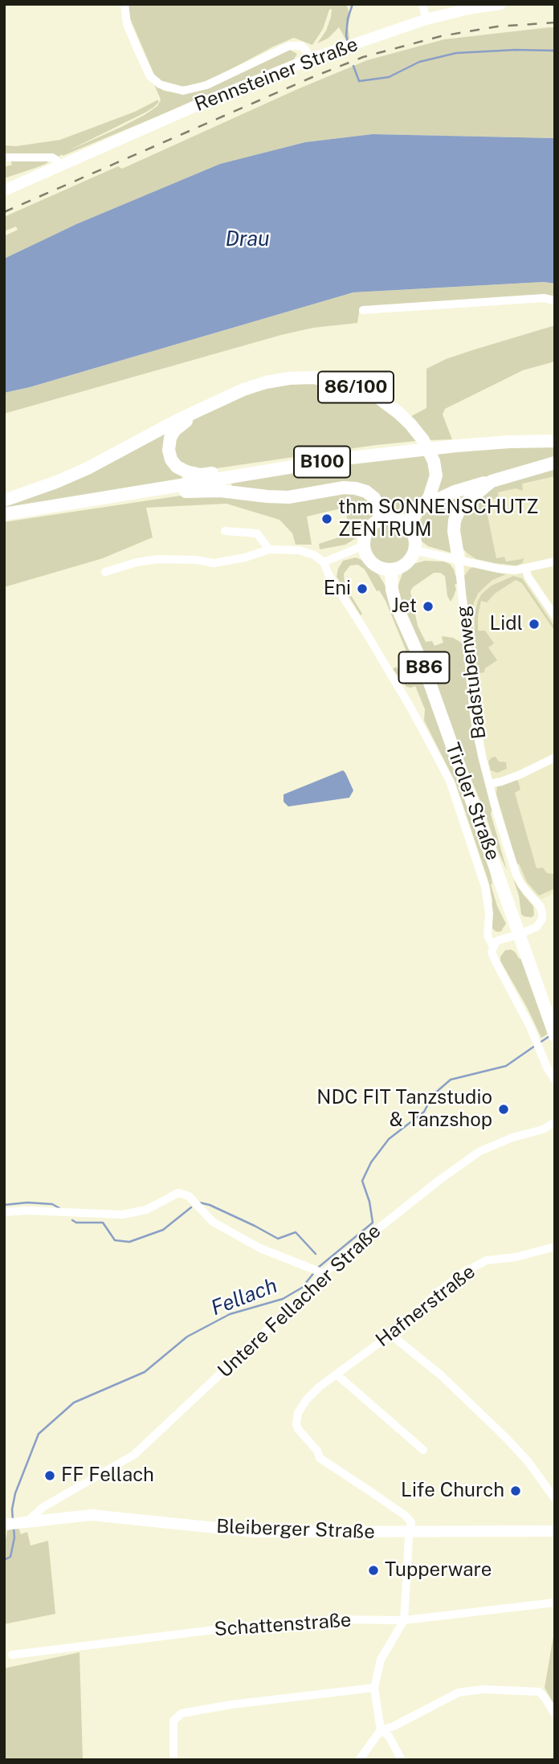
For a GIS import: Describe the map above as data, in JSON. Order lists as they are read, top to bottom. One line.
{"streets":{"main road":["Rennsteiner Straße","86/100","B100","B86","Tiroler Straße","Bleiberger Straße"],"street":["Badstubenweg","Untere Fellacher Straße","Hafnerstraße","Schattenstraße"]},"crossings":[["86/100","B100"],["86/100","Tiroler Straße"],["Badstubenweg","Tiroler Straße"],["Untere Fellacher Straße","Bleiberger Straße"],["Hafnerstraße","Bleiberger Straße"]],"water":["Drau","Fellach"],"places":["thm SONNENSCHUTZ ZENTRUM","Eni","Jet","Lidl","NDC FIT Tanzstudio & Tanzshop","FF Fellach","Life Church","Tupperware"]}
